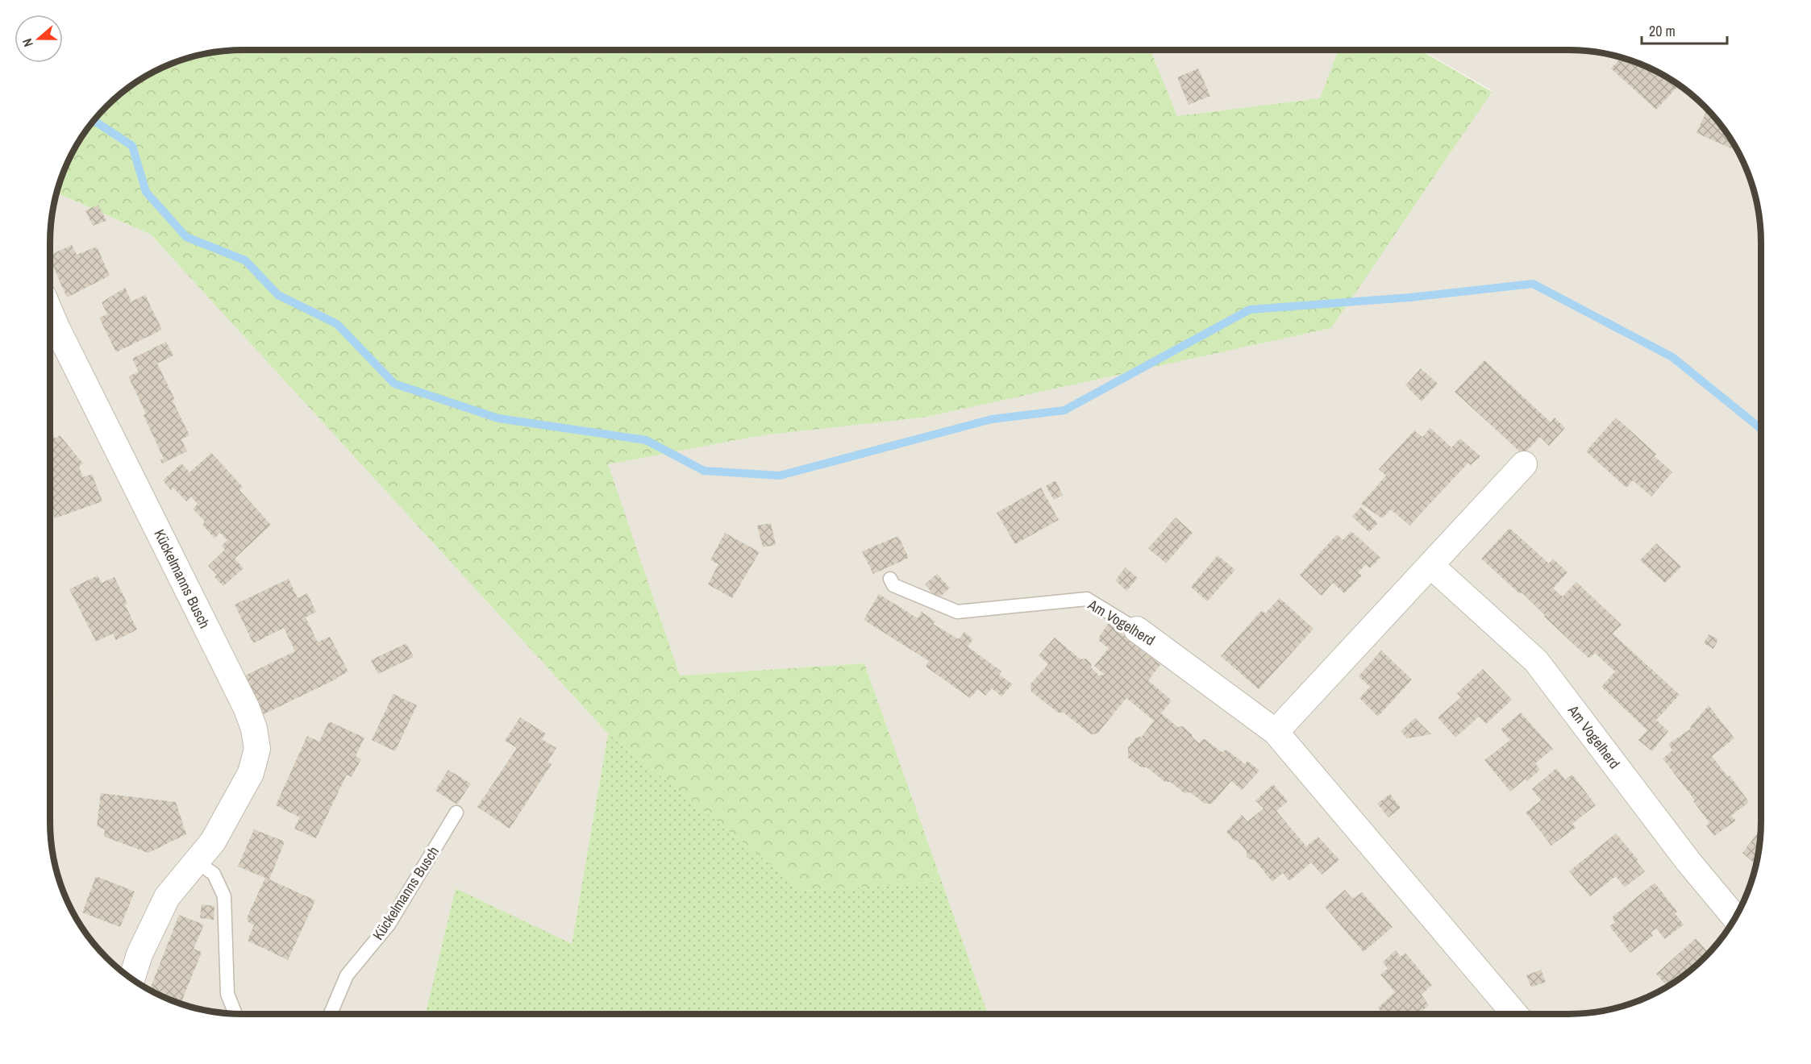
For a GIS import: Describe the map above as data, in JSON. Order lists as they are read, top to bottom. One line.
{"streets":{"street":["Kückelmanns Busch","Am Vogelherd"]},"scale_bar":"20 m","north":"left"}
